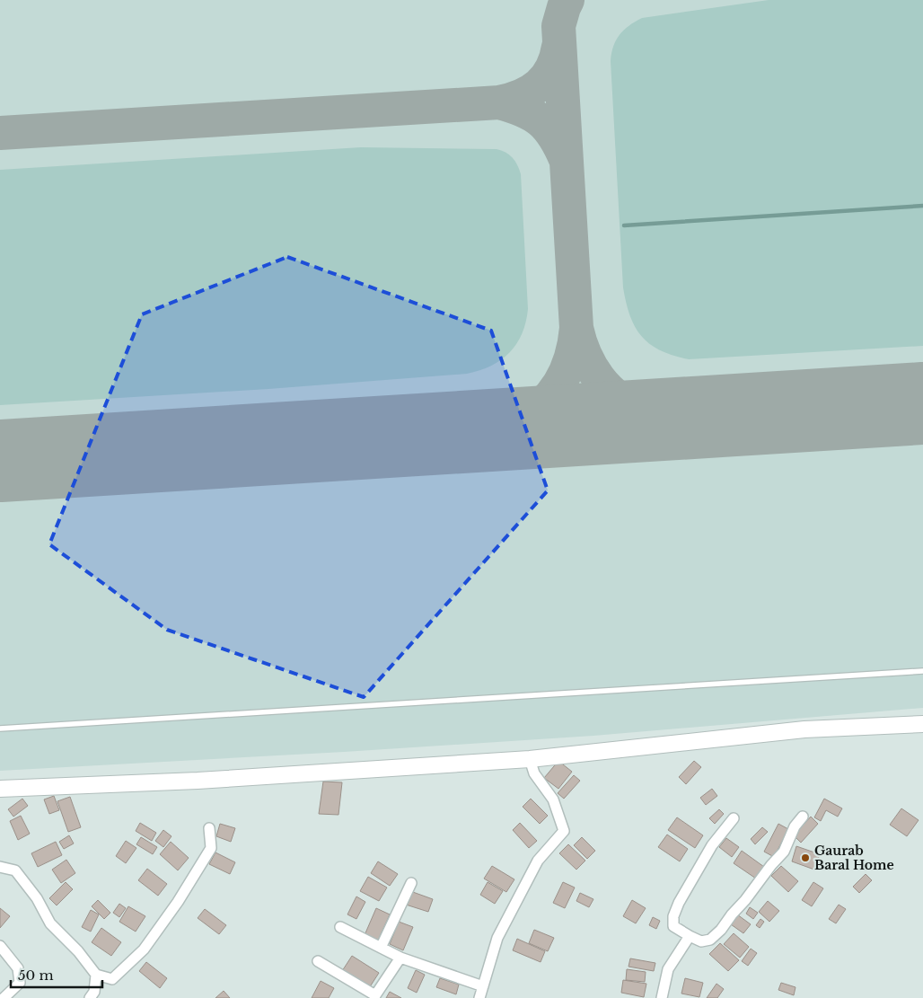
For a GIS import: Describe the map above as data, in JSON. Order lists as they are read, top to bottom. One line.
{"places":["Gaurab Baral Home"],"scale_bar":"50 m"}
